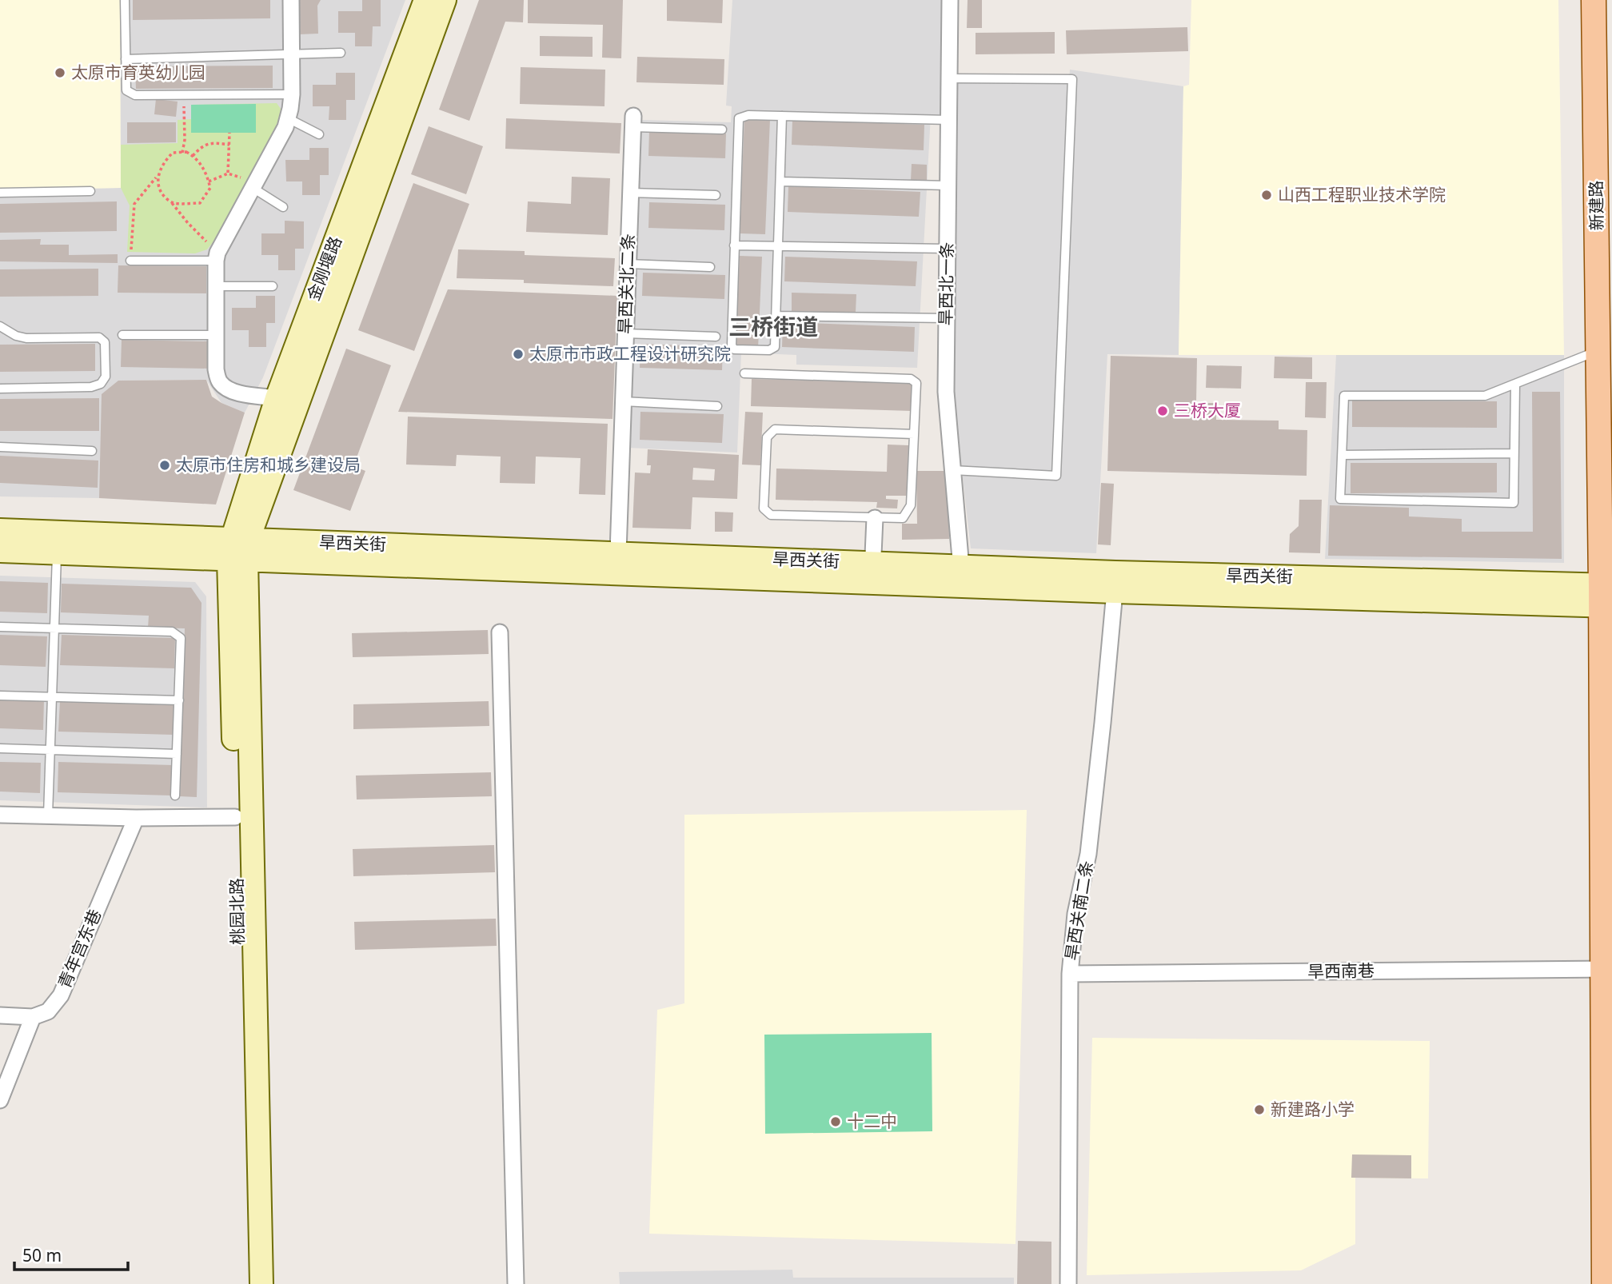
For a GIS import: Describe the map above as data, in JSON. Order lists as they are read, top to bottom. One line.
{"streets":{"main road":["新建路","金刚堰路","旱西关街","桃园北路"],"street":["旱西关北二条","旱西北一条","旱西关南二条","青年宫东巷","旱西南巷"]},"crossings":[["新建路","旱西关街"],["新建路","旱西南巷"],["金刚堰路","旱西关街"],["金刚堰路","桃园北路"],["旱西关北二条","旱西关街"],["旱西北一条","旱西关街"],["旱西关街","旱西关南二条"],["旱西关街","桃园北路"],["旱西关南二条","旱西南巷"]],"districts":["三桥街道"],"places":["太原市育英幼儿园","山西工程职业技术学院","太原市市政工程设计研究院","三桥大厦","太原市住房和城乡建设局","新建路小学","十二中"],"scale_bar":"50 m"}
